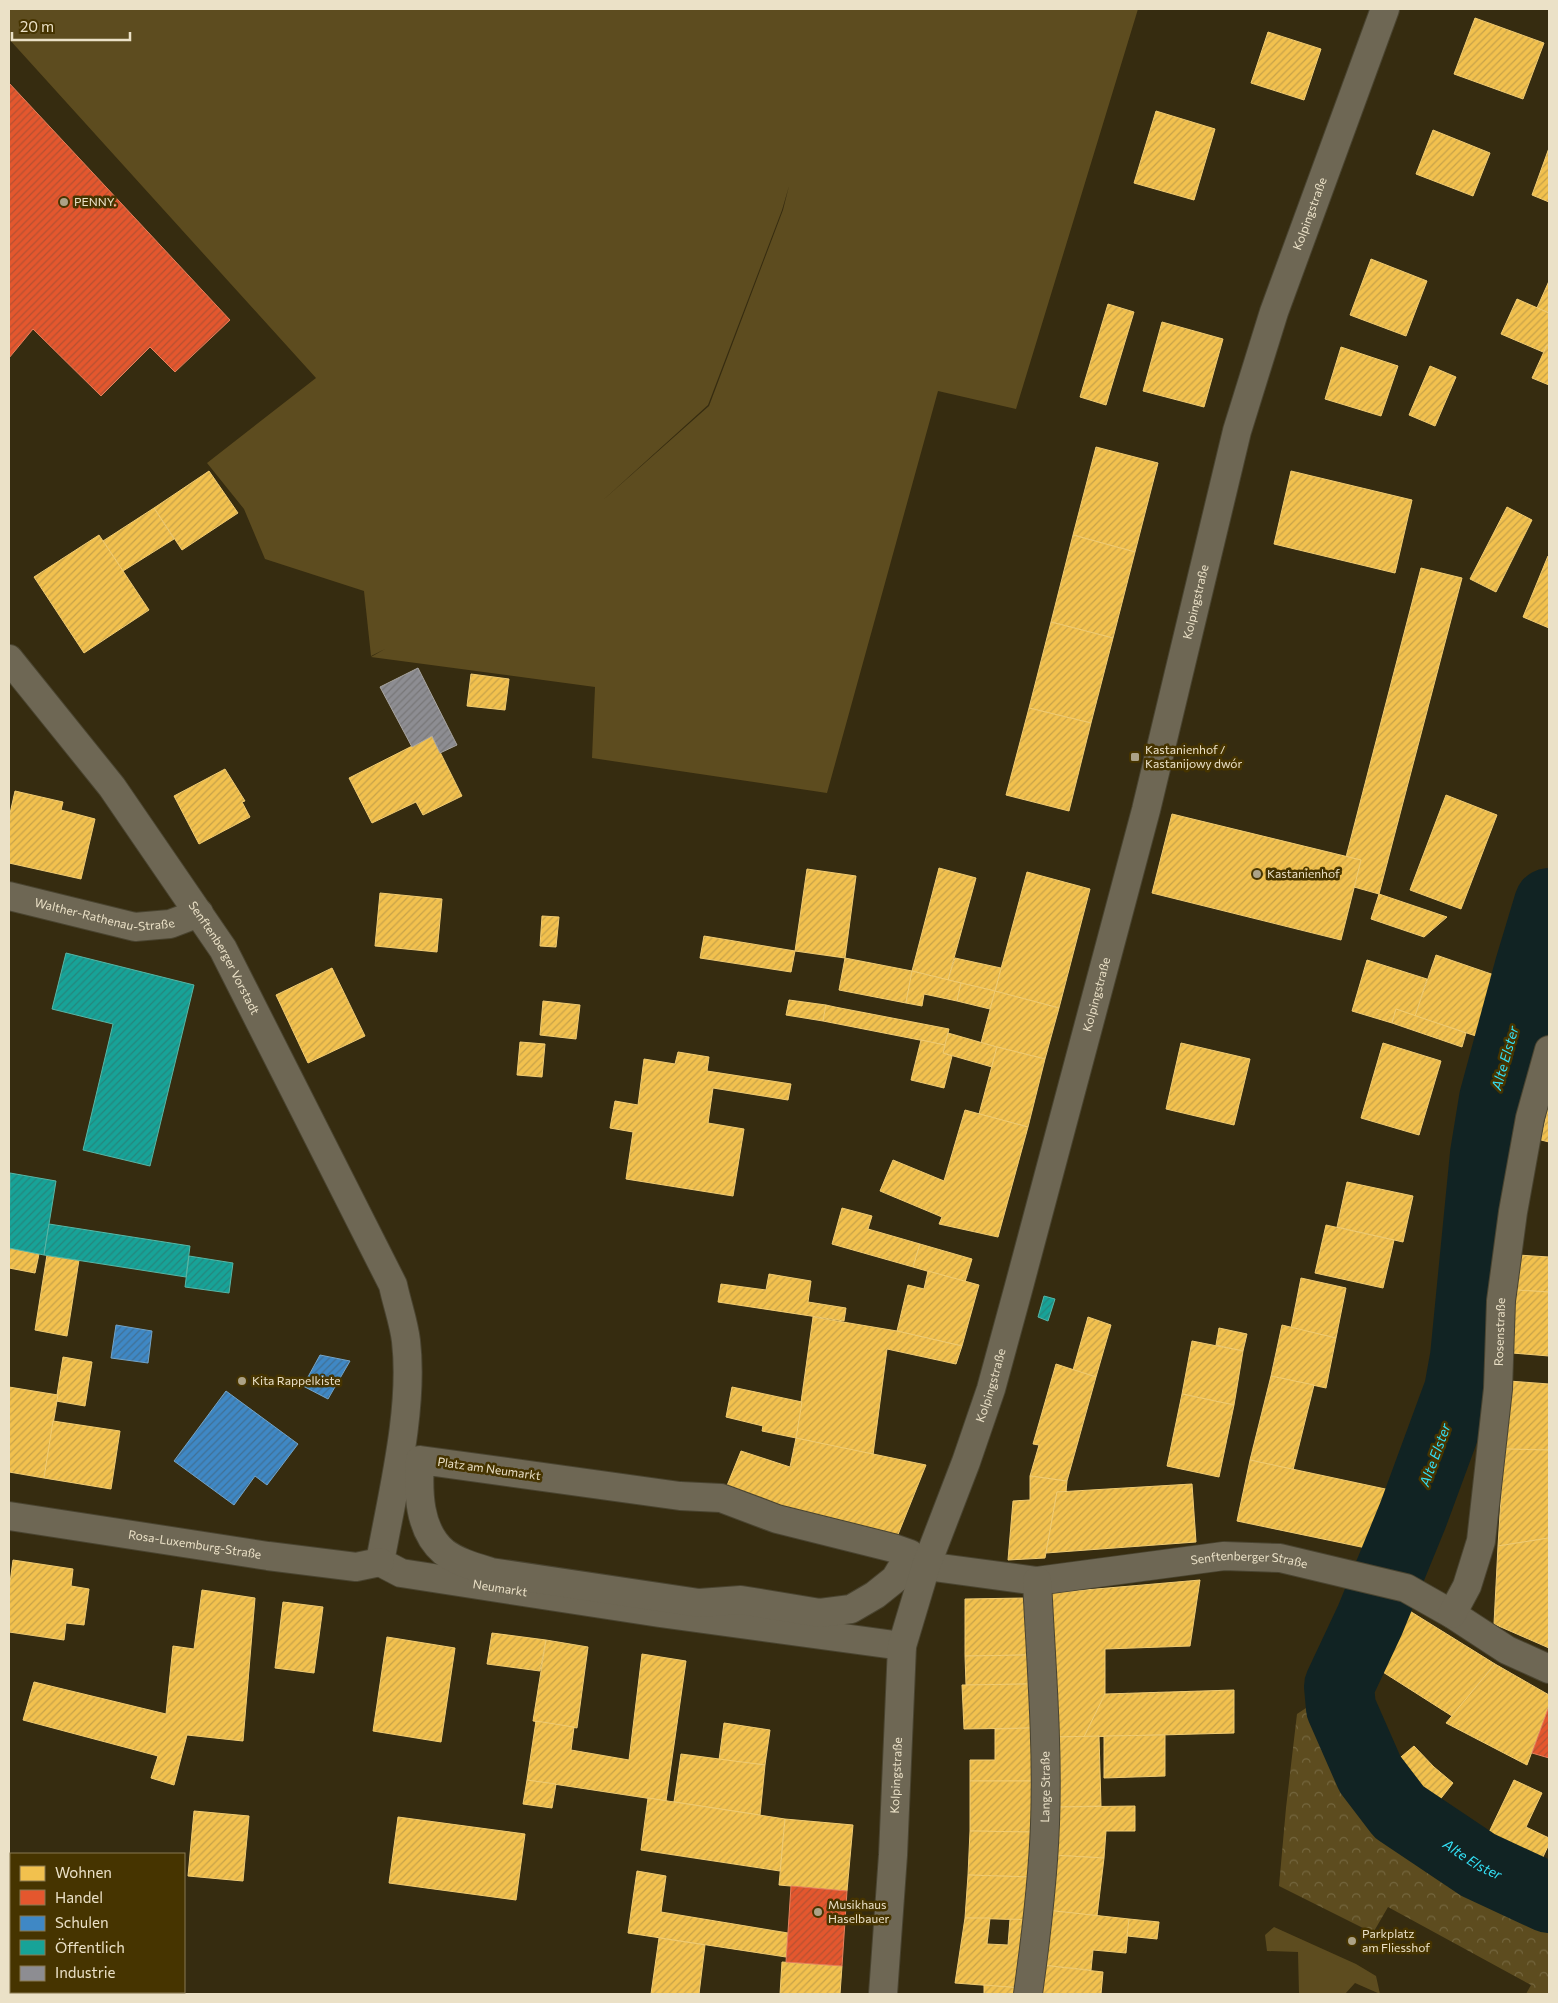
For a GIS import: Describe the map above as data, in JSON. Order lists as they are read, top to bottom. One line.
{"streets":{"street":["Kolpingstraße","Walther-Rathenau-Straße","Senftenberger Vorstadt","Rosenstraße","Platz am Neumarkt","Rosa-Luxemburg-Straße","Senftenberger Straße","Neumarkt","Lange Straße"]},"crossings":[["Kolpingstraße","Senftenberger Straße"],["Kolpingstraße","Neumarkt"],["Walther-Rathenau-Straße","Senftenberger Vorstadt"],["Senftenberger Vorstadt","Rosa-Luxemburg-Straße"],["Senftenberger Vorstadt","Neumarkt"],["Rosenstraße","Senftenberger Straße"],["Rosa-Luxemburg-Straße","Neumarkt"],["Senftenberger Straße","Lange Straße"]],"water":["Alte Elster"],"places":{"other":["PENNY.","Kastanienhof","Kita Rappelkiste","Musikhaus Haselbauer","Parkplatz am Fliesshof"],"transit":["Kastanienhof / Kastanijowy dwór"]},"legend":["Wohnen","Handel","Schulen","Öffentlich","Industrie"],"scale_bar":"20 m"}
